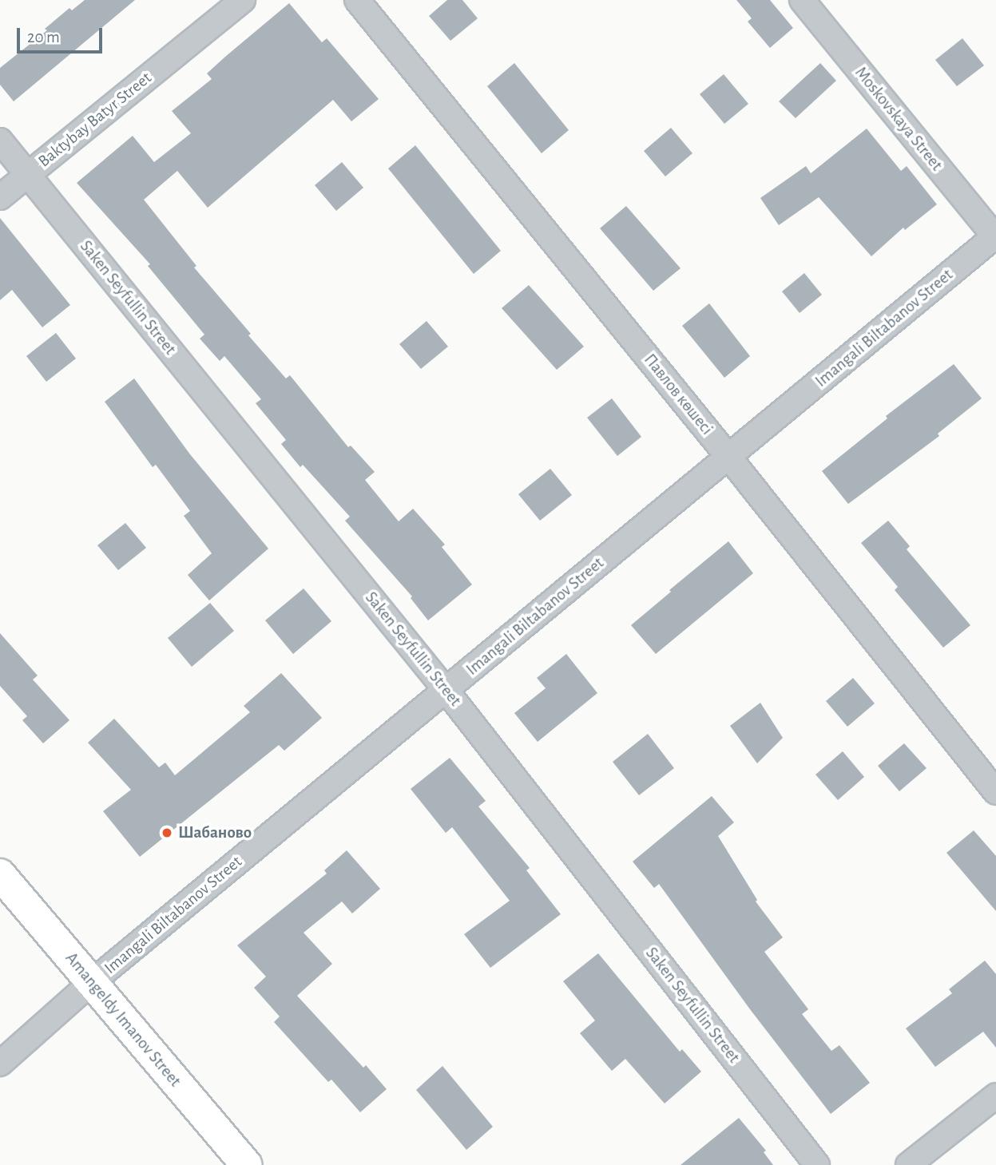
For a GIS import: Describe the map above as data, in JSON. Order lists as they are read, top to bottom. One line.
{"streets":{"main road":["Amangeldy Imanov Street"],"street":["Moskovskaya Street","Baktybay Batyr Street","Saken Seyfullin Street","Imangali Biltabanov Street","Павлов көшесі"]},"crossings":[["Moskovskaya Street","Imangali Biltabanov Street"],["Baktybay Batyr Street","Saken Seyfullin Street"],["Saken Seyfullin Street","Imangali Biltabanov Street"],["Imangali Biltabanov Street","Павлов көшесі"],["Imangali Biltabanov Street","Amangeldy Imanov Street"]],"places":["Шабаново"],"scale_bar":"20 m"}
